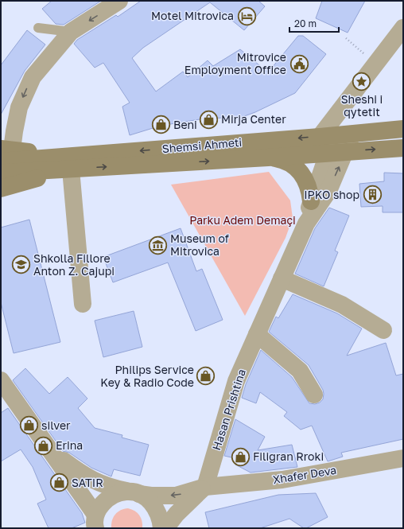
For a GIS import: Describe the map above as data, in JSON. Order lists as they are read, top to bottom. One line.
{"streets":{"main road":["Shemsi Ahmeti"],"street":["Hasan Prishtina","Xhafer Deva"]},"crossings":[["Shemsi Ahmeti","Hasan Prishtina"],["Hasan Prishtina","Xhafer Deva"]],"parks":["Parku Adem Demaçi"],"places":{"hotel":["Motel Mitrovica"],"public building":["Mitrovice Employment Office"],"place":["Sheshi i qytetit"],"shop":["Mirja Center","Beni","Philips Service Key & Radio Code","silver","Erina","Filigran Rroki","SATIR"],"building":["IPKO shop"],"museum":["Museum of Mitrovica"],"school or university":["Shkolla Fillore Anton Z. Cajupi"]},"scale_bar":"20 m"}
